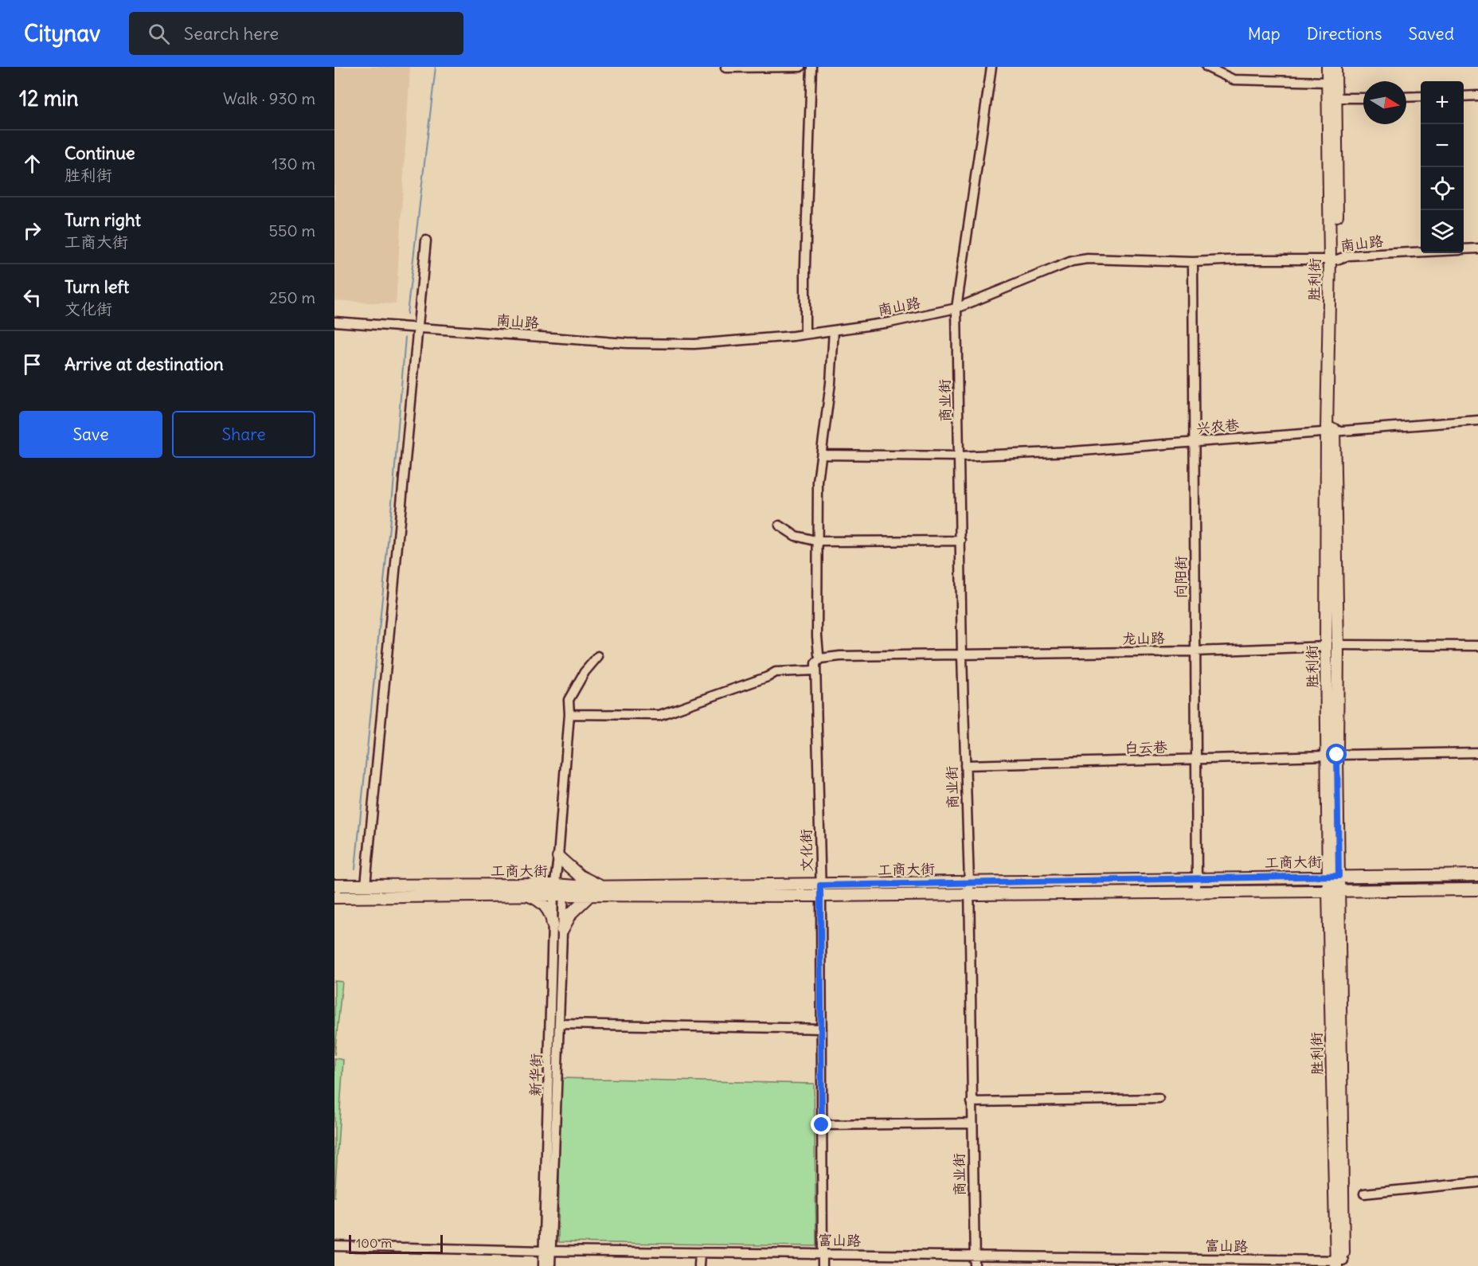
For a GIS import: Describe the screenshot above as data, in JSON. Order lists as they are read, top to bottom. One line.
{"streets":{"main road":["胜利街","工商大街"],"street":["南山路","商业街","兴农巷","向阳街","龙山路","白云巷","文化街","新华街","富山路"]},"crossings":[["南山路","胜利街"],["南山路","商业街"],["南山路","向阳街"],["南山路","文化街"],["胜利街","兴农巷"],["胜利街","龙山路"],["胜利街","白云巷"],["胜利街","工商大街"],["胜利街","富山路"],["商业街","兴农巷"],["商业街","龙山路"],["商业街","白云巷"],["商业街","工商大街"],["商业街","富山路"],["兴农巷","向阳街"],["兴农巷","文化街"],["向阳街","龙山路"],["向阳街","白云巷"],["向阳街","工商大街"],["龙山路","文化街"],["龙山路","新华街"],["文化街","工商大街"],["文化街","富山路"],["工商大街","新华街"],["新华街","富山路"]],"scale_bar":"100 m","north":"right","page":{"header":"Citynav","search":"Search here","nav":["Map","Directions","Saved"],"heading":["12 min","Walk · 930 m"],"map_buttons":["+","−"],"list":[["Continue","胜利街","130 m"],["Turn right","工商大街","550 m"],["Turn left","文化街","250 m"],"Arrive at destination"],"buttons":["Save","Share"],"scale":"100 m"}}
